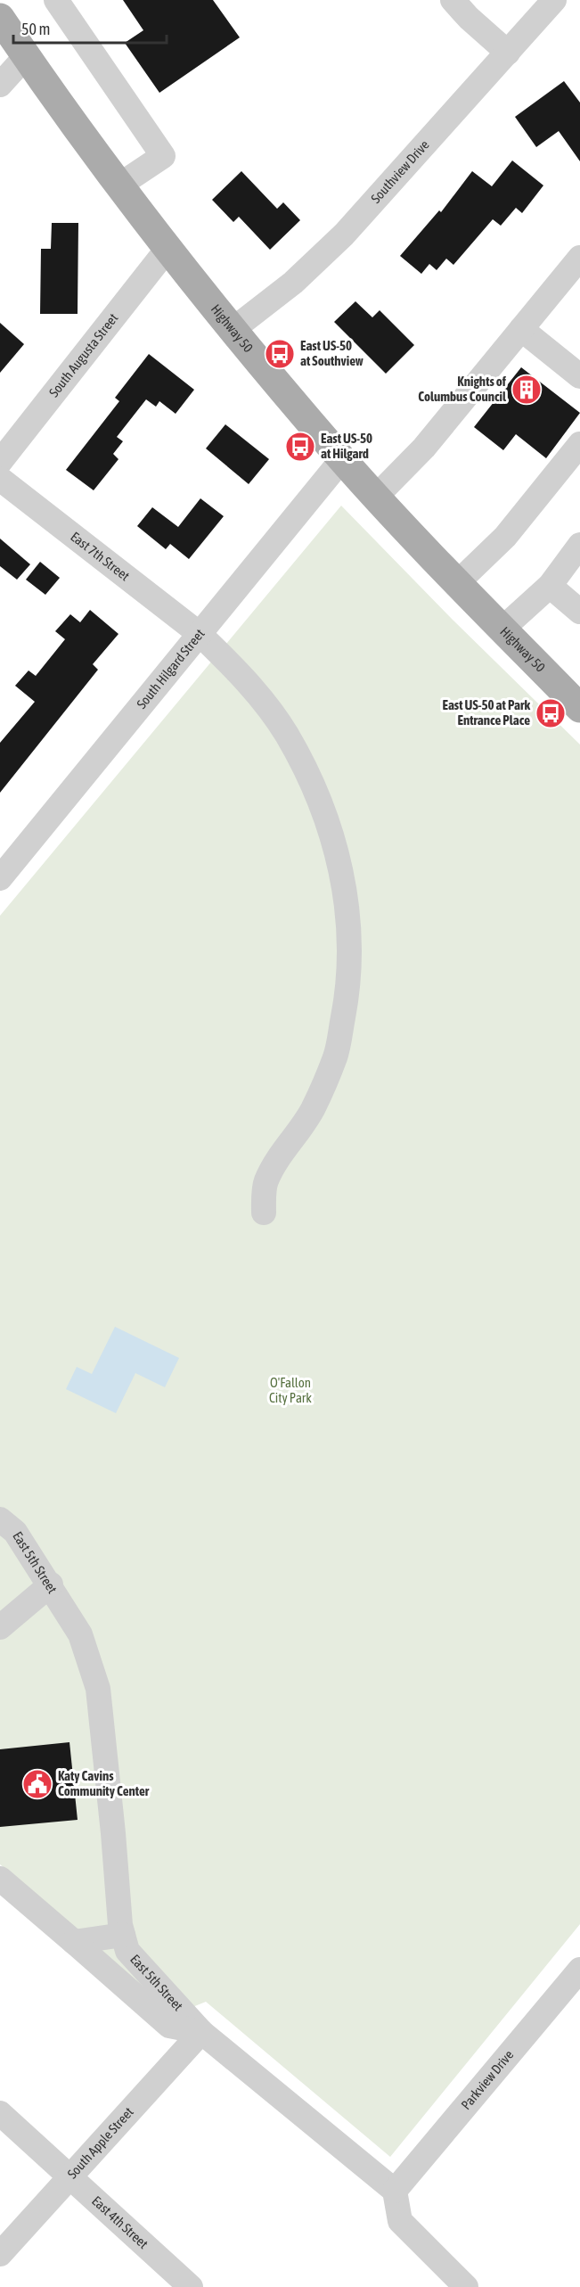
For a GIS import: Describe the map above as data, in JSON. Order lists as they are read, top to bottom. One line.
{"streets":{"main road":["Highway 50"],"street":["Southview Drive","South Augusta Street","East 7th Street","South Hilgard Street","East 5th Street","Parkview Drive","South Apple Street","East 4th Street"]},"crossings":[["Southview Drive","Highway 50"],["Highway 50","South Augusta Street"],["Highway 50","South Hilgard Street"],["East 7th Street","South Hilgard Street"],["East 5th Street","Parkview Drive"],["East 5th Street","South Apple Street"],["South Apple Street","East 4th Street"]],"parks":["O'Fallon City Park"],"places":{"bus stop":["East US-50 at Southview","East US-50 at Hilgard","East US-50 at Park Entrance Place"],"building":["Knights of Columbus Council"],"public building":["Katy Cavins Community Center"]},"scale_bar":"50 m"}
